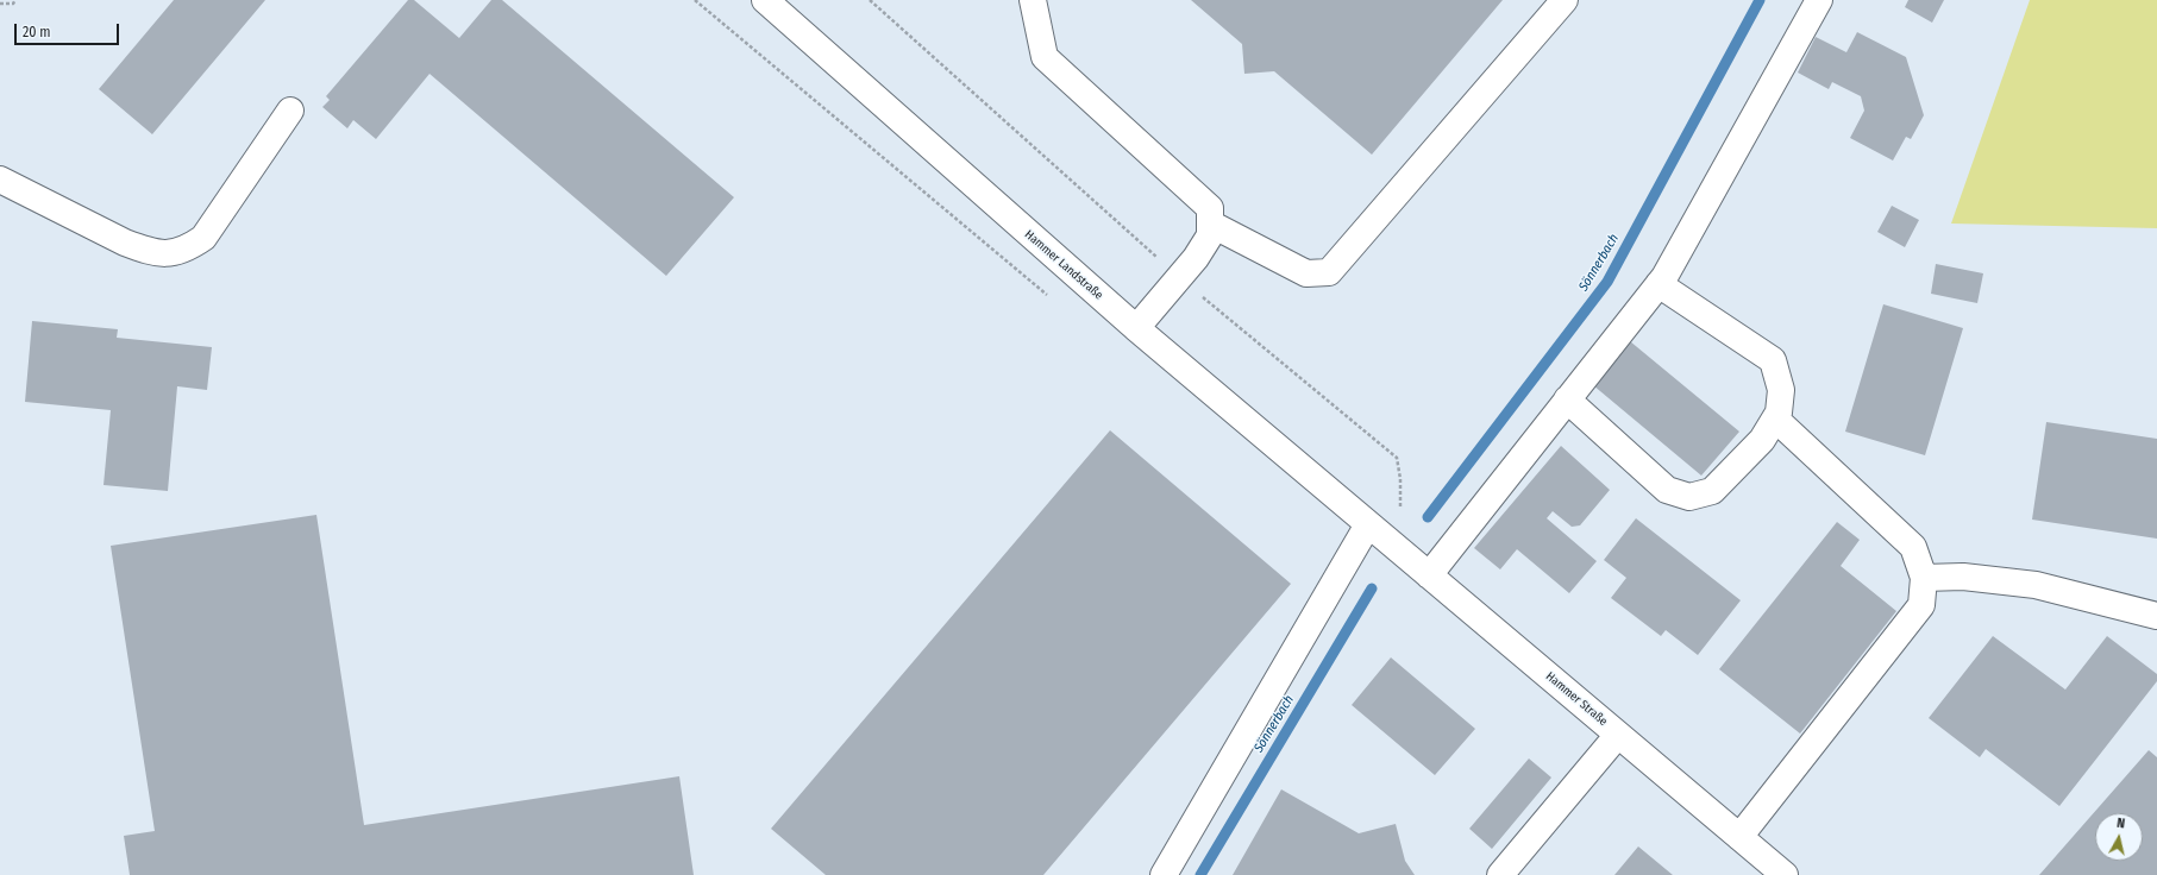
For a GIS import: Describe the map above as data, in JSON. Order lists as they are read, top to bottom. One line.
{"streets":{"street":["Hammer Landstraße","Hammer Straße"]},"crossings":[["Hammer Landstraße","Hammer Straße"]],"water":["Sönnerbach"],"scale_bar":"20 m","north":"top"}
